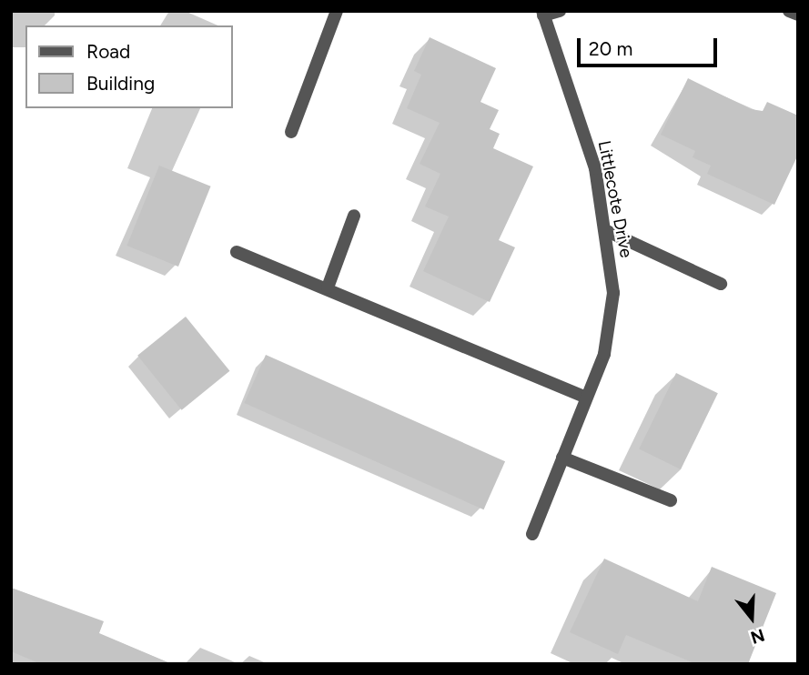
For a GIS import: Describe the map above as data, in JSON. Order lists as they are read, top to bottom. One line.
{"streets":{"street":["Littlecote Drive"]},"legend":["Road","Building"],"scale_bar":"20 m","north":"bottom"}
